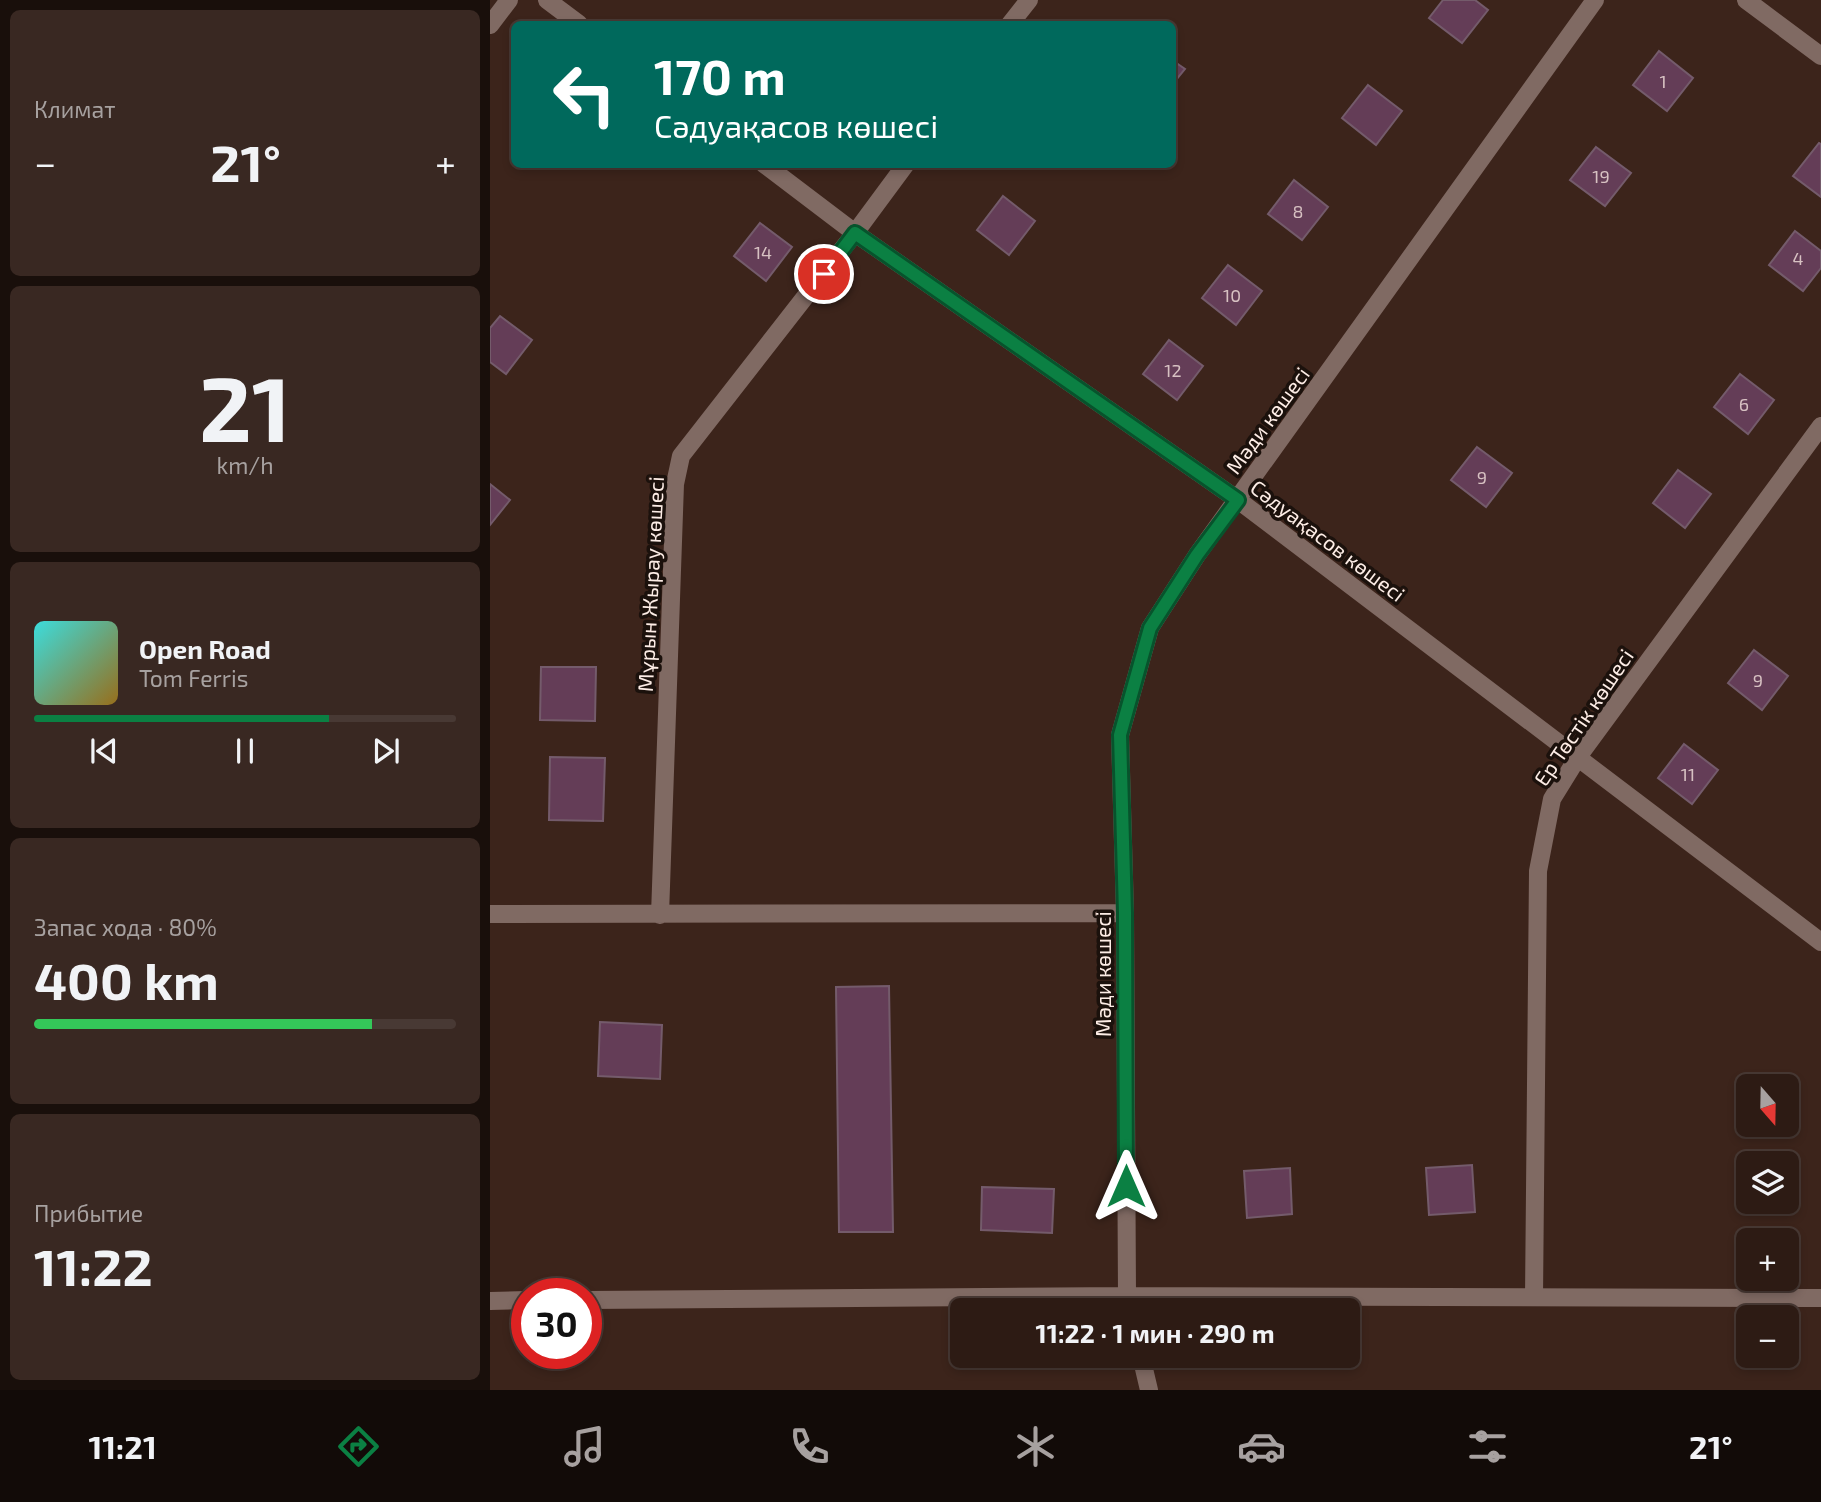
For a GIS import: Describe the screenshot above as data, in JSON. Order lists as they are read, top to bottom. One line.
{"streets":{"street":["Мәди көшесі","Сәдуақасов көшесі","Мұрын Жырау көшесі","Ер Төстік көшесі"]},"crossings":[["Мәди көшесі","Сәдуақасов көшесі"],["Сәдуақасов көшесі","Мұрын Жырау көшесі"],["Сәдуақасов көшесі","Ер Төстік көшесі"]],"house_numbers":["1","19","8","14","4","10","12","6","9","9","11"],"north":"bottom","page":{"tile":["Климат",["21","km/h"],["Запас хода · 80%","400 km"],["Прибытие","11:22"]],"turn":["170 m","Сәдуақасов көшесі"],"heat":["−","21°","+"],"song":["Open Road","Tom Ferris"],"map_buttons":["+","−"],"limit":"30","trip":"11:22 · 1 мин · 290 m","tabs":["11:21","21°"]}}
